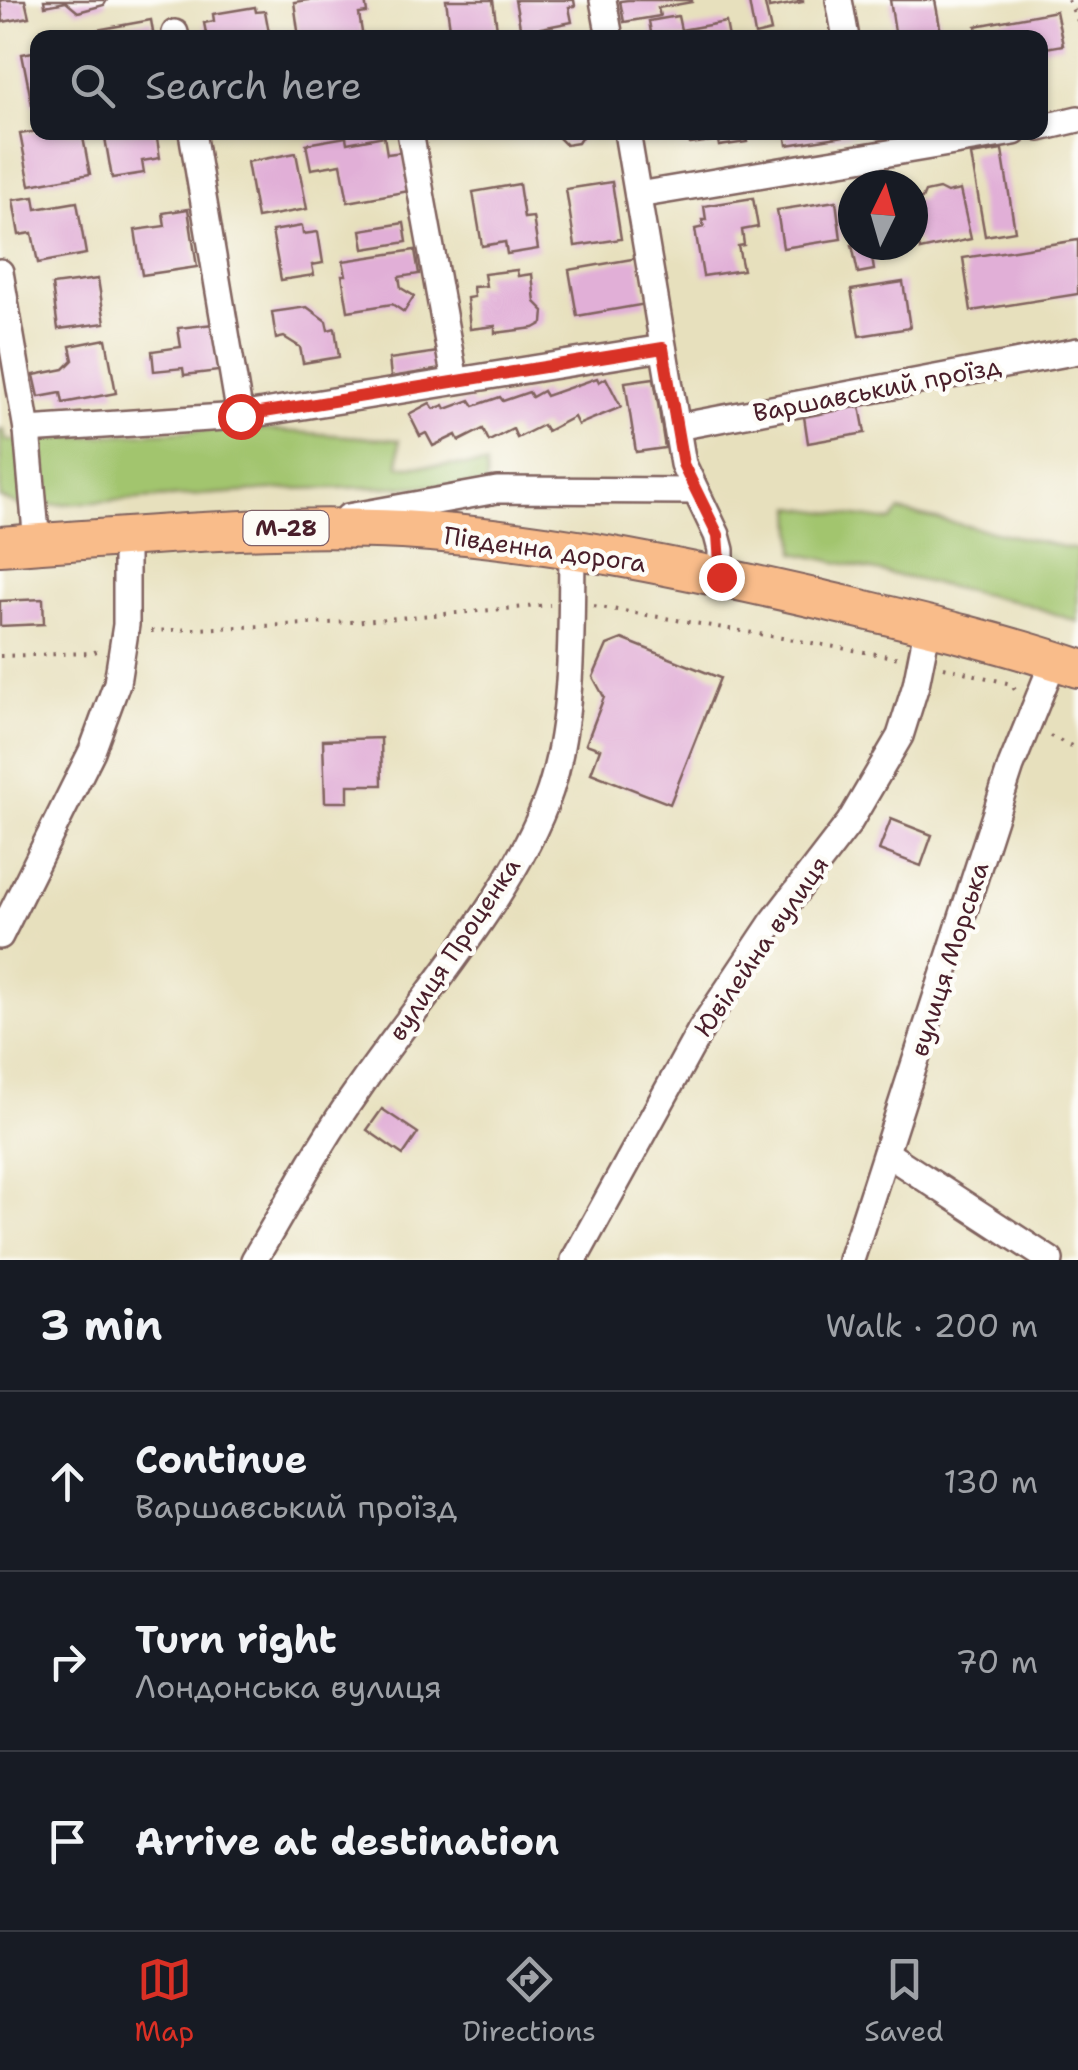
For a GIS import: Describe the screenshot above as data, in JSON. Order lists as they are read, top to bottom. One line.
{"streets":{"highway":["М-28","Південна дорога"],"street":["Варшавський проїзд","Ювілейна вулиця","вулиця Проценка","вулиця Морська"]},"crossings":[["Південна дорога","Ювілейна вулиця"],["Південна дорога","вулиця Проценка"],["Південна дорога","вулиця Морська"]],"north":"top","page":{"search":"Search here","heading":["3 min","Walk · 200 m"],"list":[["Continue","Варшавський проїзд","130 m"],["Turn right","Лондонська вулиця","70 m"],"Arrive at destination"],"nav":["Map","Directions","Saved"]}}
